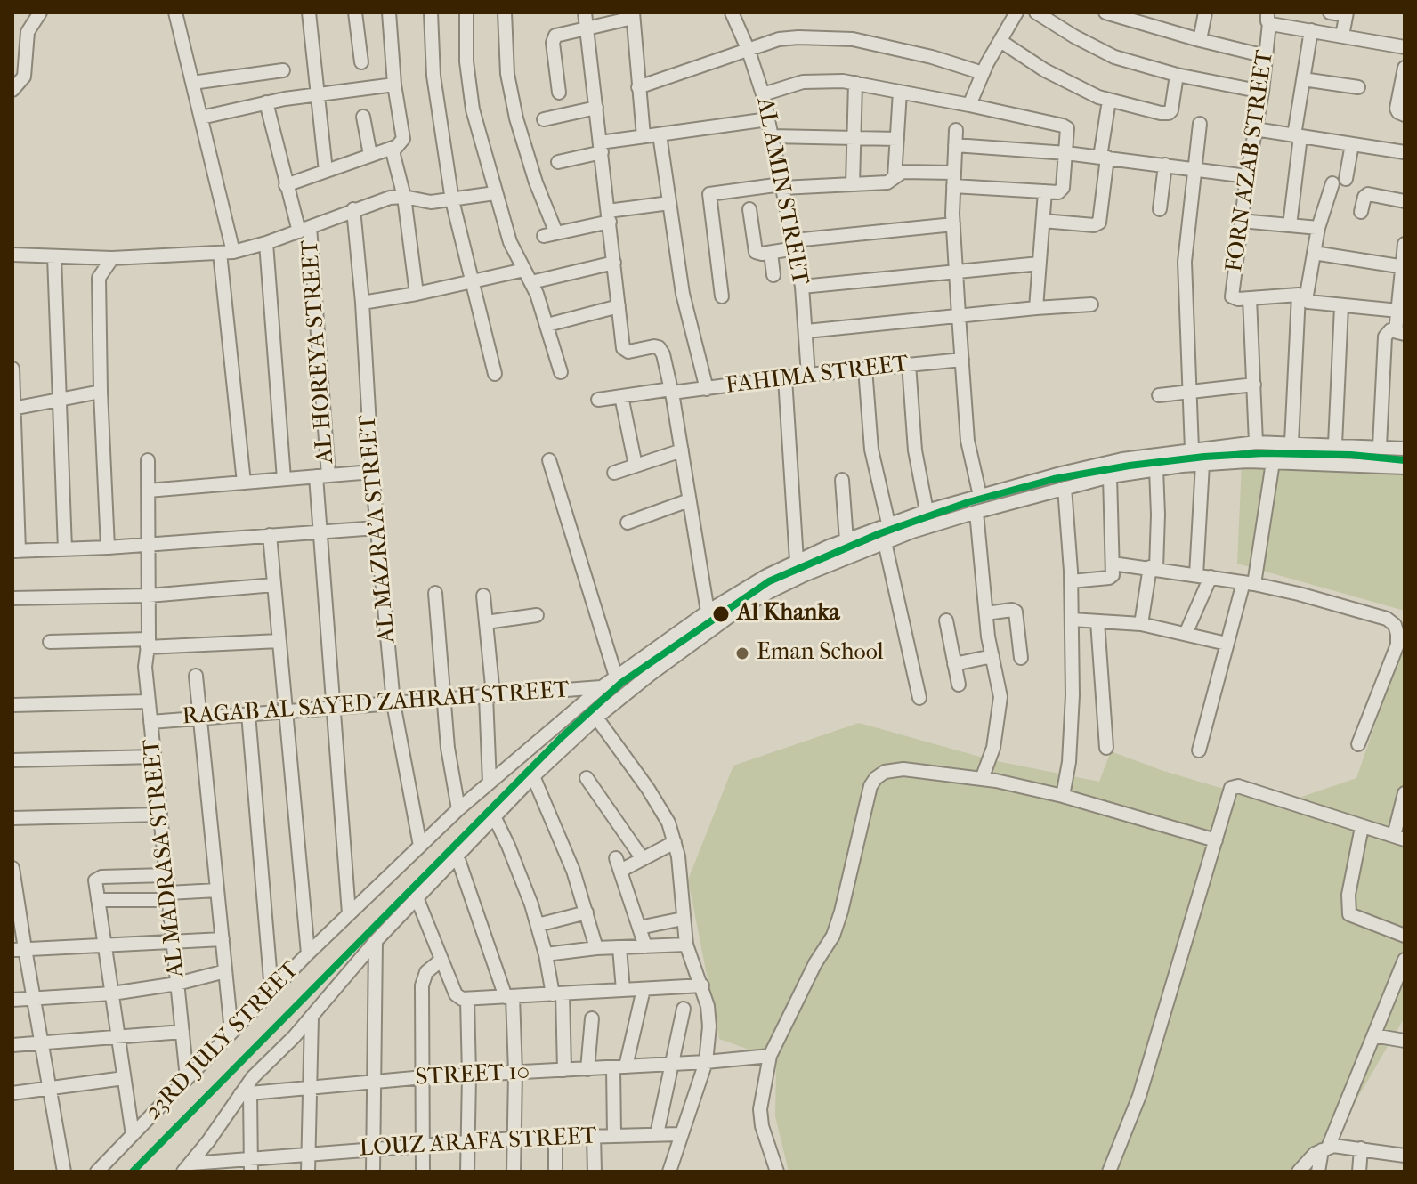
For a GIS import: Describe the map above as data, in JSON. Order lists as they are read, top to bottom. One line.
{"streets":{"street":["FORN AZAB STREET","AL AMIN STREET","AL HOREYA STREET","FAHIMA STREET","AL MAZRA'A STREET","RAGAB AL SAYED ZAHRAH STREET","AL MADRASA STREET","23RD JULY STREET","STREET 10","LOUZ ARAFA STREET"]},"crossings":[["AL AMIN STREET","FAHIMA STREET"],["AL HOREYA STREET","RAGAB AL SAYED ZAHRAH STREET"],["AL HOREYA STREET","23RD JULY STREET"],["AL MAZRA'A STREET","RAGAB AL SAYED ZAHRAH STREET"],["AL MAZRA'A STREET","23RD JULY STREET"],["RAGAB AL SAYED ZAHRAH STREET","AL MADRASA STREET"],["RAGAB AL SAYED ZAHRAH STREET","23RD JULY STREET"],["AL MADRASA STREET","23RD JULY STREET"],["23RD JULY STREET","STREET 10"],["23RD JULY STREET","LOUZ ARAFA STREET"]],"places":["Al Khanka","Eman School"]}
